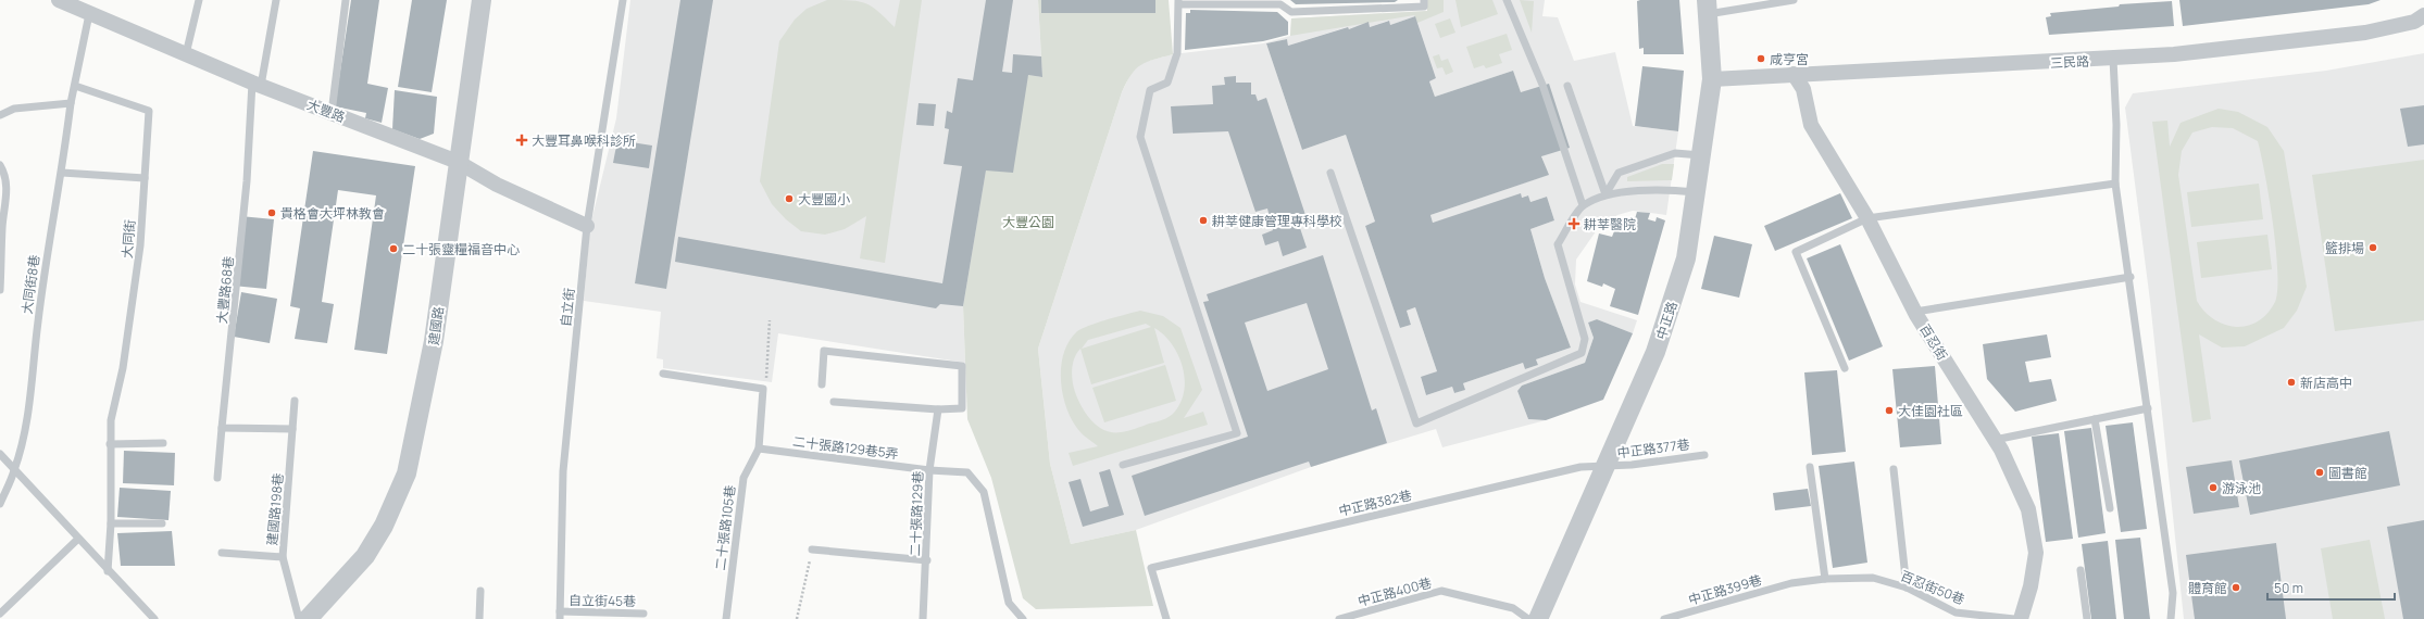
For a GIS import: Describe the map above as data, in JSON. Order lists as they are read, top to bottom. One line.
{"streets":{"street":["三民路","大豐路","中正路","建國路","百忍街"],"lane":["大同街","大同街8巷","大豐路68巷","自立街","二十張路129巷5弄","中正路377巷","中正路382巷","建國路198巷","二十張路129巷","二十張路105巷","百忍街50巷","中正路399巷","中正路400巷","自立街45巷"]},"crossings":[["三民路","中正路"],["三民路","百忍街"],["大豐路","大豐路68巷"],["大豐路","自立街"],["大豐路","建國路"],["自立街","自立街45巷"],["中正路","中正路377巷"],["中正路","中正路382巷"],["二十張路129巷5弄","二十張路129巷"],["二十張路129巷5弄","二十張路105巷"],["中正路377巷","中正路382巷"],["百忍街50巷","中正路399巷"]],"parks":["大豐公園"],"places":{"other":["咸亨宮","大豐國小","貴格會大坪林教會","耕莘健康管理專科學校","籃排場","二十張靈糧福音中心","新店高中","大佳園社區","圖書館","游泳池","體育館"],"health":["大豐耳鼻喉科診所","耕莘醫院"]},"scale_bar":"50 m"}
